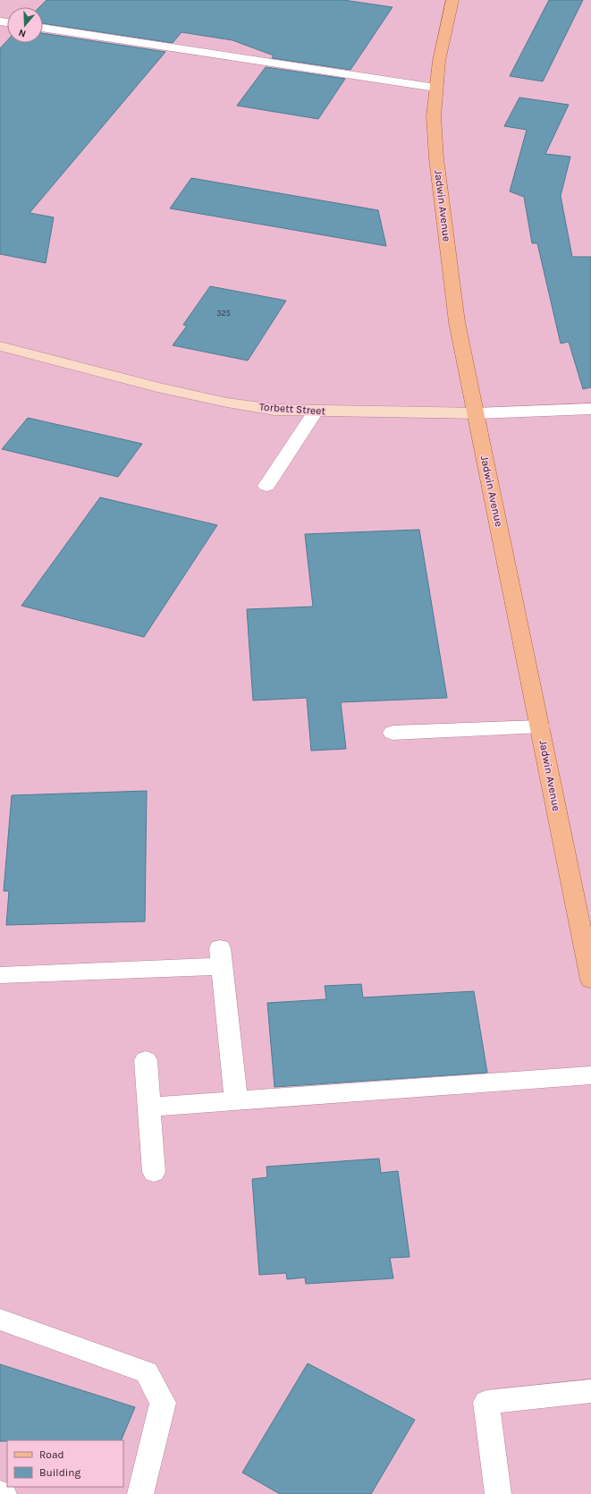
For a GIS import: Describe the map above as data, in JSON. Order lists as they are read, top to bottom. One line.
{"streets":{"main road":["Jadwin Avenue"],"street":["Torbett Street"]},"crossings":[["Jadwin Avenue","Torbett Street"]],"house_numbers":["325"],"legend":["Road","Building"],"north":"bottom"}
